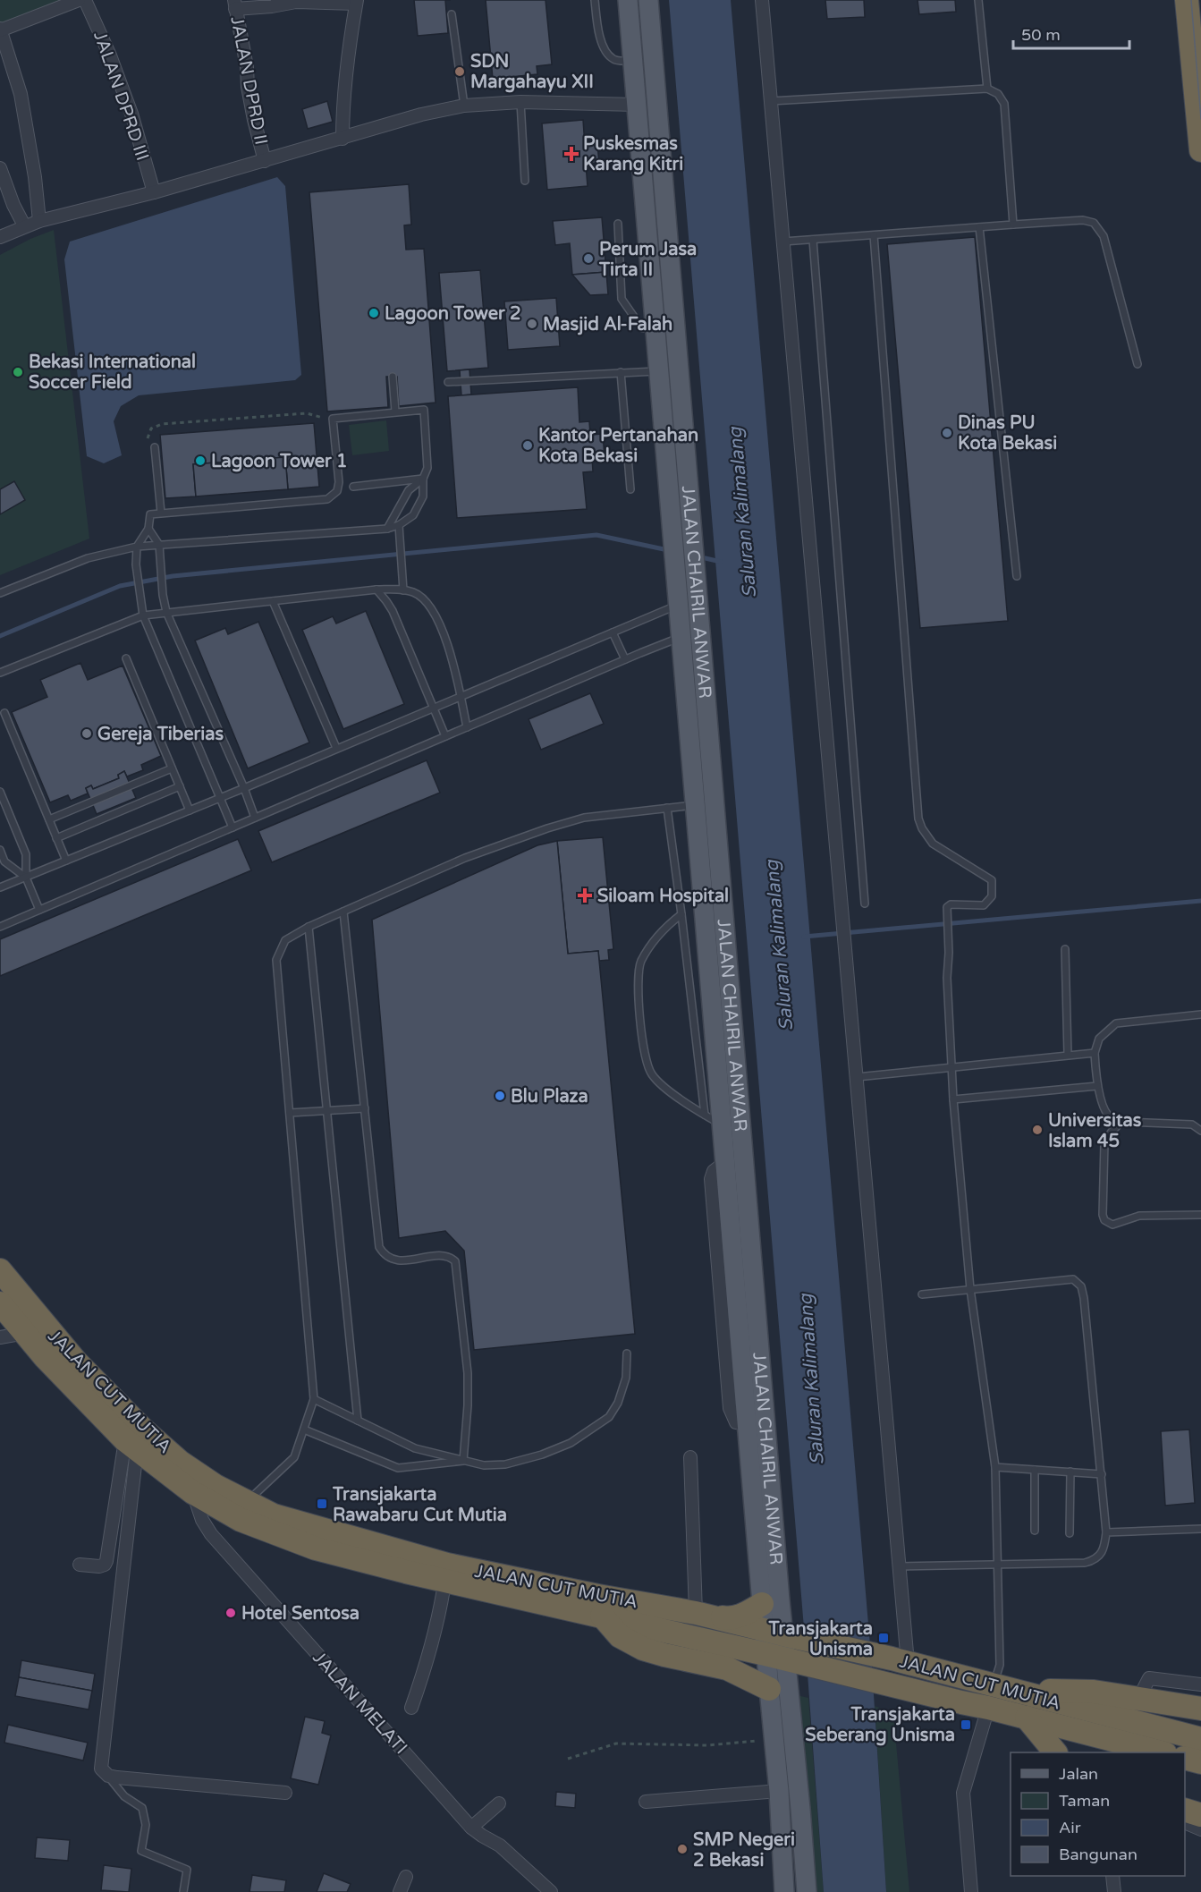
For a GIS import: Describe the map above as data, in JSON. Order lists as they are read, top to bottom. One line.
{"streets":{"highway":["JALAN CUT MUTIA"],"main road":["JALAN CHAIRIL ANWAR"],"street":["JALAN DPRD II","JALAN DPRD III","JALAN MELATI"]},"crossings":[["JALAN CHAIRIL ANWAR","JALAN CUT MUTIA"],["JALAN CUT MUTIA","JALAN MELATI"]],"water":["Saluran Kalimalang"],"places":{"other":["SDN Margahayu XII","Perum Jasa Tirta II","Lagoon Tower 2","Masjid Al-Falah","Bekasi International Soccer Field","Dinas PU Kota Bekasi","Kantor Pertanahan Kota Bekasi","Lagoon Tower 1","Gereja Tiberias","Blu Plaza","Universitas Islam 45","Hotel Sentosa","SMP Negeri 2 Bekasi"],"health":["Puskesmas Karang Kitri","Siloam Hospital"],"transit":["Transjakarta Rawabaru Cut Mutia","Transjakarta Unisma","Transjakarta Seberang Unisma"]},"legend":["Jalan","Taman","Air","Bangunan"],"scale_bar":"50 m"}
